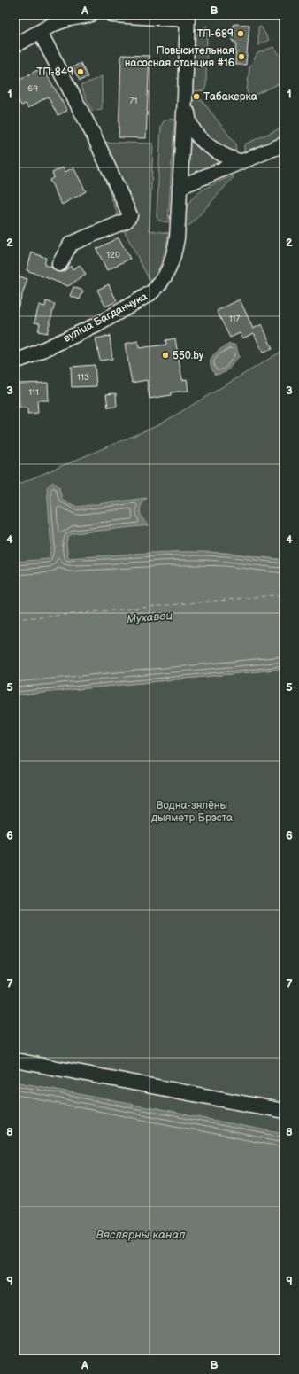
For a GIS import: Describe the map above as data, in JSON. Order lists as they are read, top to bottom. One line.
{"streets":{"street":["вуліца Багданчука"]},"water":["Мухавец","Вяслярны канал"],"parks":["Водна-зялёны дыяметр Брэста"],"places":["ТП-689","Повысительная насосная станция #16","ТП-849","Табакерка","550.by"],"house_numbers":["69","71","120","117","113","111"],"grid":{"columns":["A","B"],"rows":["1","2","3","4","5","6","7","8","9"]}}
